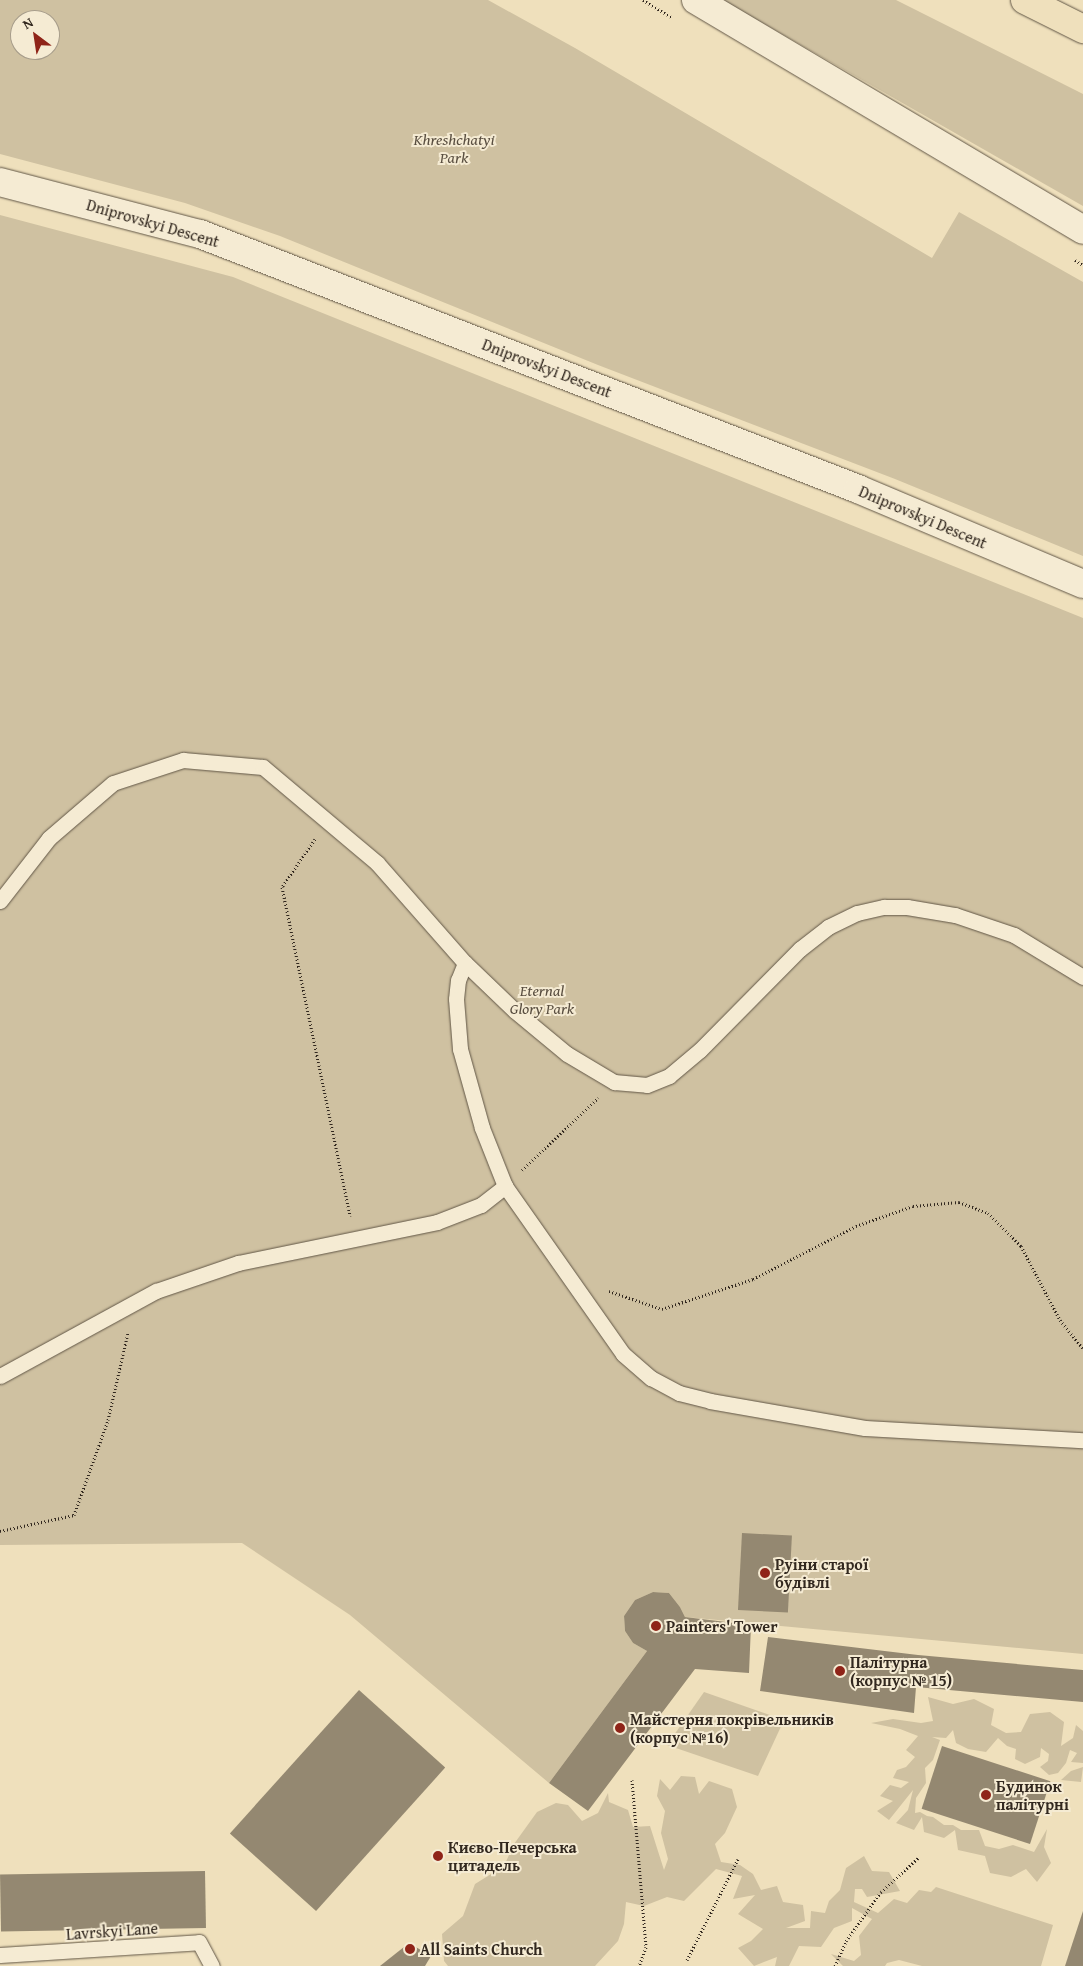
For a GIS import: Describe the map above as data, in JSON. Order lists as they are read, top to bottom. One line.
{"streets":{"main road":["Dniprovskyi Descent"],"lane":["Lavrskyi Lane"]},"parks":["Khreshchatyi Park","Eternal Glory Park"],"places":["Руіни старої будівлі","Painters' Tower","Палітурна (корпус № 15)","Майстерня покрівельників (корпус №16)","Будинок палітурні","Києво-Печерська цитадель","All Saints Church"],"north":"top left"}
